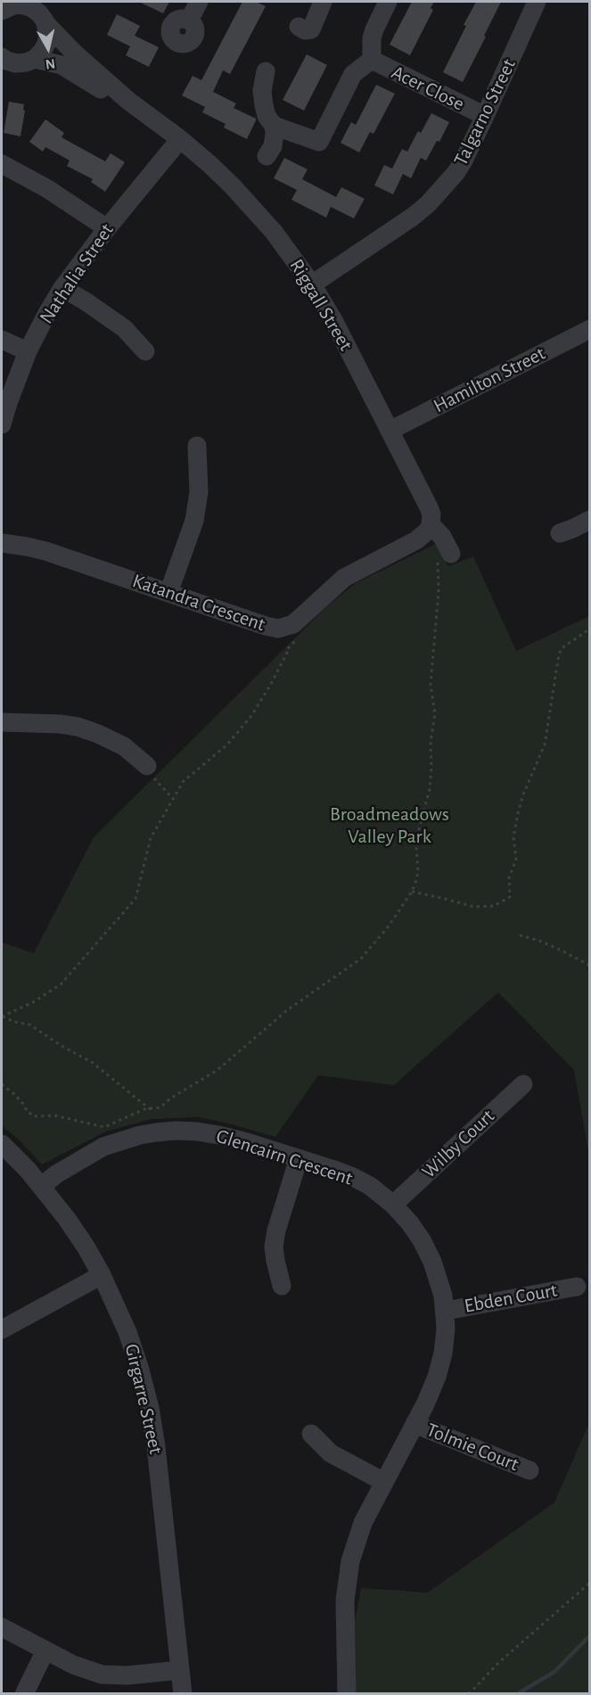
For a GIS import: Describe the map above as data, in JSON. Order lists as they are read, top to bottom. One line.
{"streets":{"street":["Acer Close","Talgarno Street","Nathalia Street","Riggall Street","Hamilton Street","Katandra Crescent","Wilby Court","Glencairn Crescent","Ebden Court","Girgarre Street","Tolmie Court"]},"crossings":[["Acer Close","Talgarno Street"],["Talgarno Street","Riggall Street"],["Nathalia Street","Riggall Street"],["Riggall Street","Hamilton Street"],["Riggall Street","Katandra Crescent"],["Wilby Court","Glencairn Crescent"],["Glencairn Crescent","Ebden Court"],["Glencairn Crescent","Girgarre Street"],["Glencairn Crescent","Tolmie Court"]],"parks":["Broadmeadows Valley Park"],"north":"bottom"}
